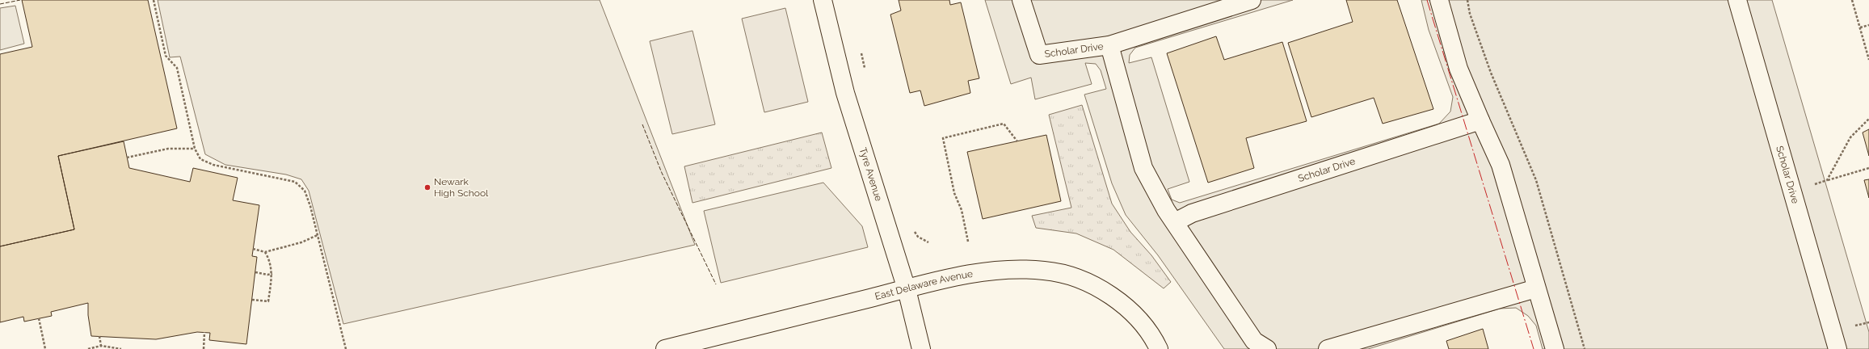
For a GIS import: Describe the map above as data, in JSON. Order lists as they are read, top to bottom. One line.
{"streets":{"main road":["Scholar Drive","Tyre Avenue","East Delaware Avenue"]},"crossings":[["Tyre Avenue","East Delaware Avenue"]],"places":["Newark High School"]}
